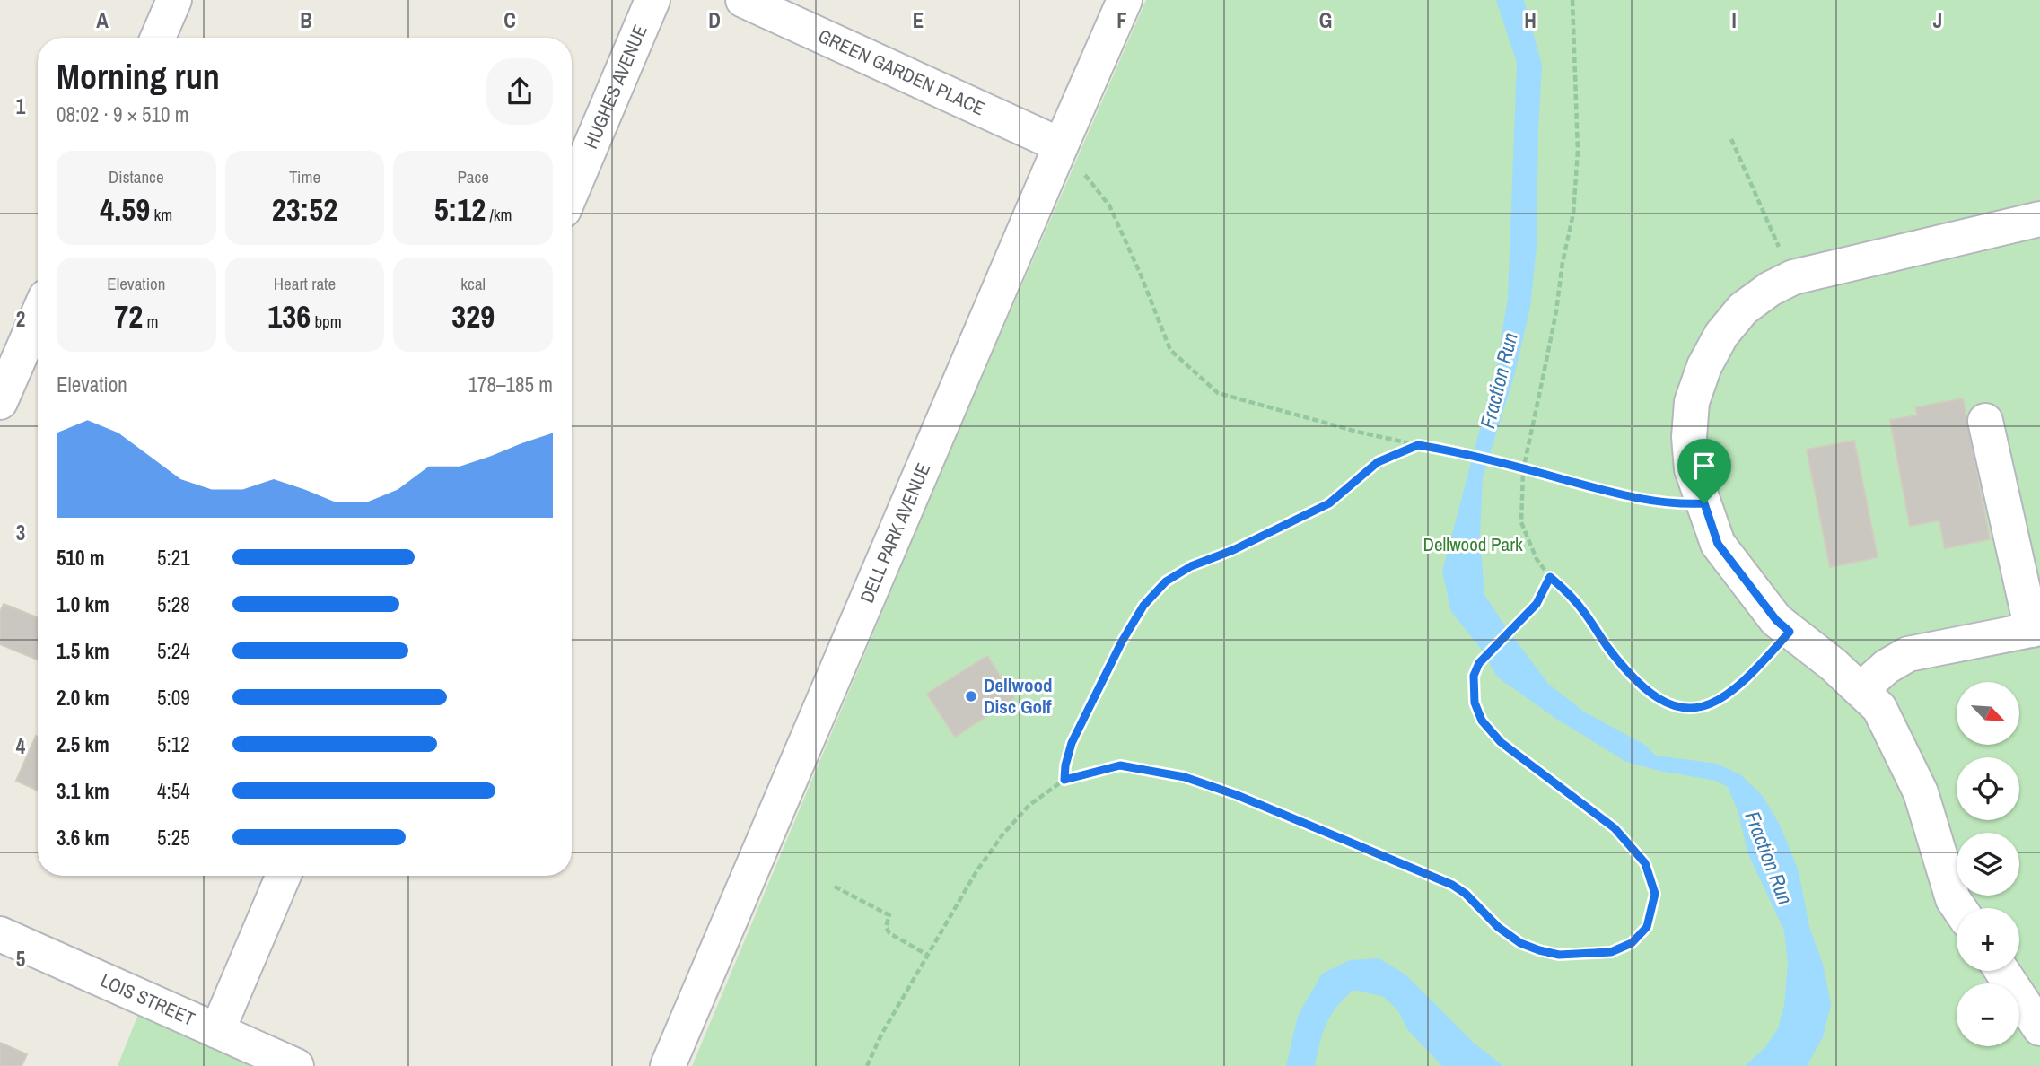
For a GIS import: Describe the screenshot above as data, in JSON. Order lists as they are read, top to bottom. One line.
{"streets":{"street":["GREEN GARDEN PLACE","HUGHES AVENUE","DELL PARK AVENUE","LOIS STREET"]},"crossings":[["GREEN GARDEN PLACE","DELL PARK AVENUE"]],"water":["Fraction Run"],"parks":["Dellwood Park"],"places":["Dellwood Disc Golf"],"north":"bottom right","page":{"heading":["Morning run","08:02 · 9 × 510 m"],"stats":[["Distance","4.59 km"],["Time","23:52"],["Pace","5:12 /km"],["Elevation","72 m"],["Heart rate","136 bpm"],["kcal","329"]],"chart":["Elevation","178–185 m"],"list":[{"name":"510 m","note":"5:21"},{"name":"1.0 km","note":"5:28"},{"name":"1.5 km","note":"5:24"},{"name":"2.0 km","note":"5:09"},{"name":"2.5 km","note":"5:12"},{"name":"3.1 km","note":"4:54"},{"name":"3.6 km","note":"5:25"}],"map_buttons":["+","−"]},"grid":{"columns":["A","B","C","D","E","F","G","H","I","J"],"rows":["1","2","3","4","5"]}}
